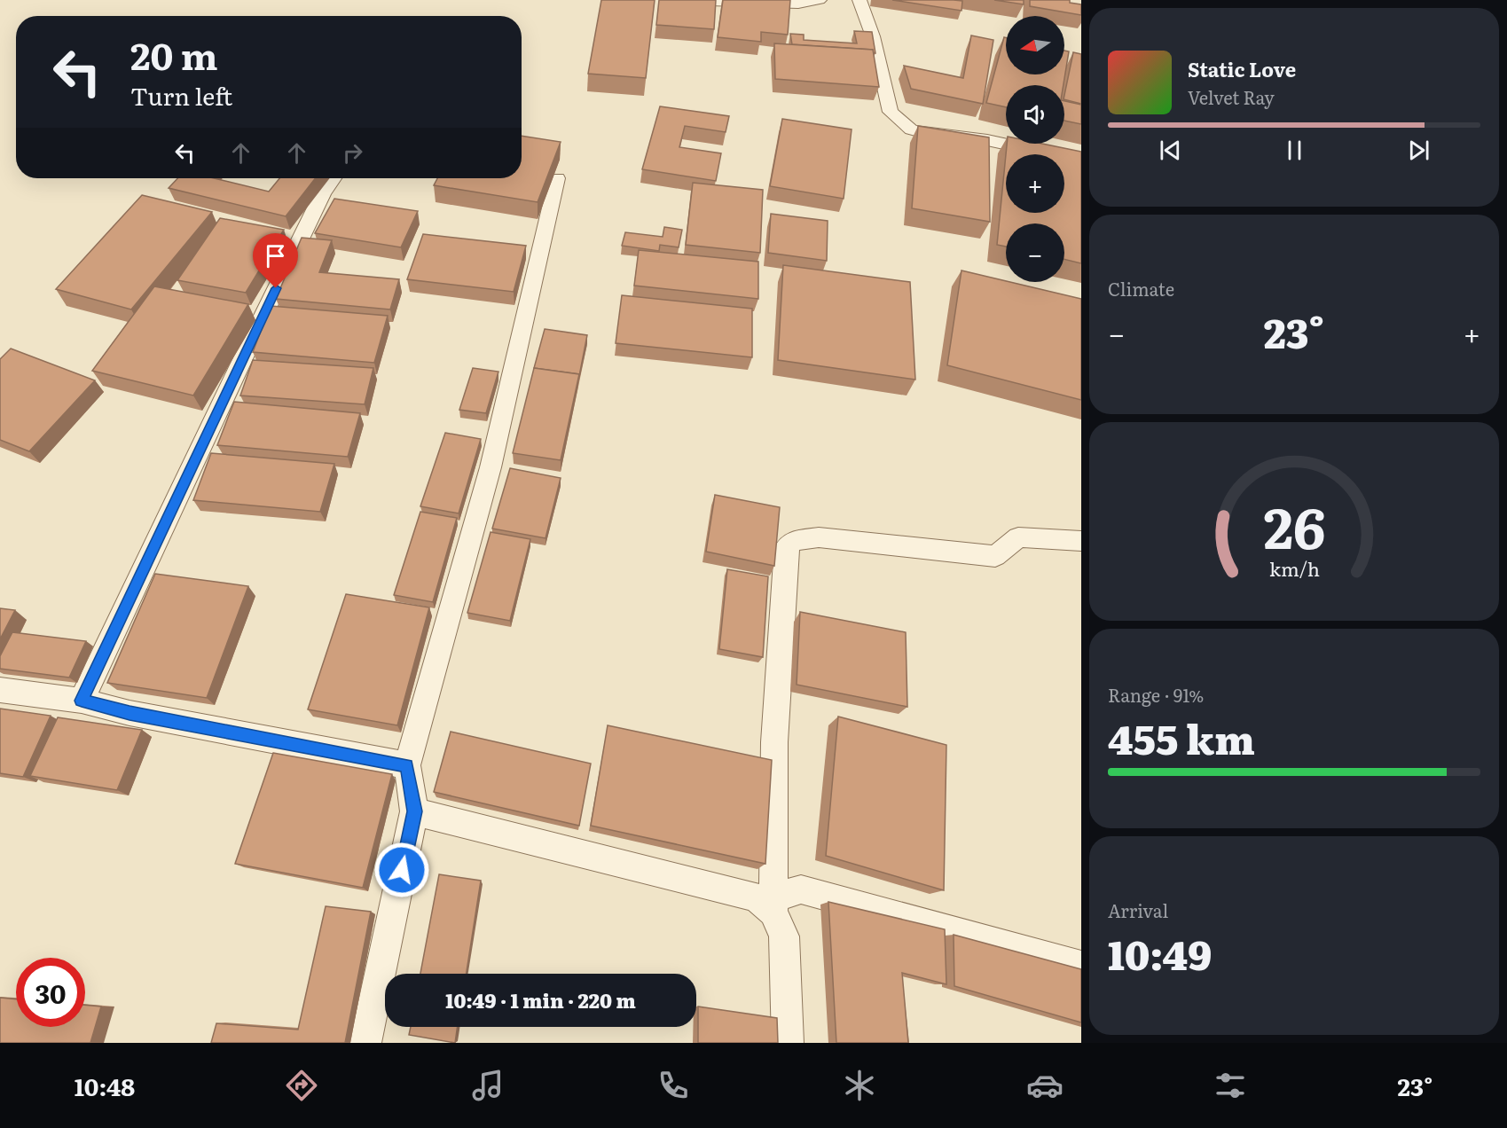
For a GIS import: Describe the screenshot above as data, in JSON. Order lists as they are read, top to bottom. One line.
{"north":"left","page":{"map_buttons":["+","−"],"turn":["20 m","Turn left"],"song":["Static Love","Velvet Ray"],"tile":["Climate",["Range · 91%","455 km"],["Arrival","10:49"]],"heat":["−","23°","+"],"limit":"30","trip":"10:49 · 1 min · 220 m","tabs":["10:48","23°"],"gauge":["26","km/h"]}}
